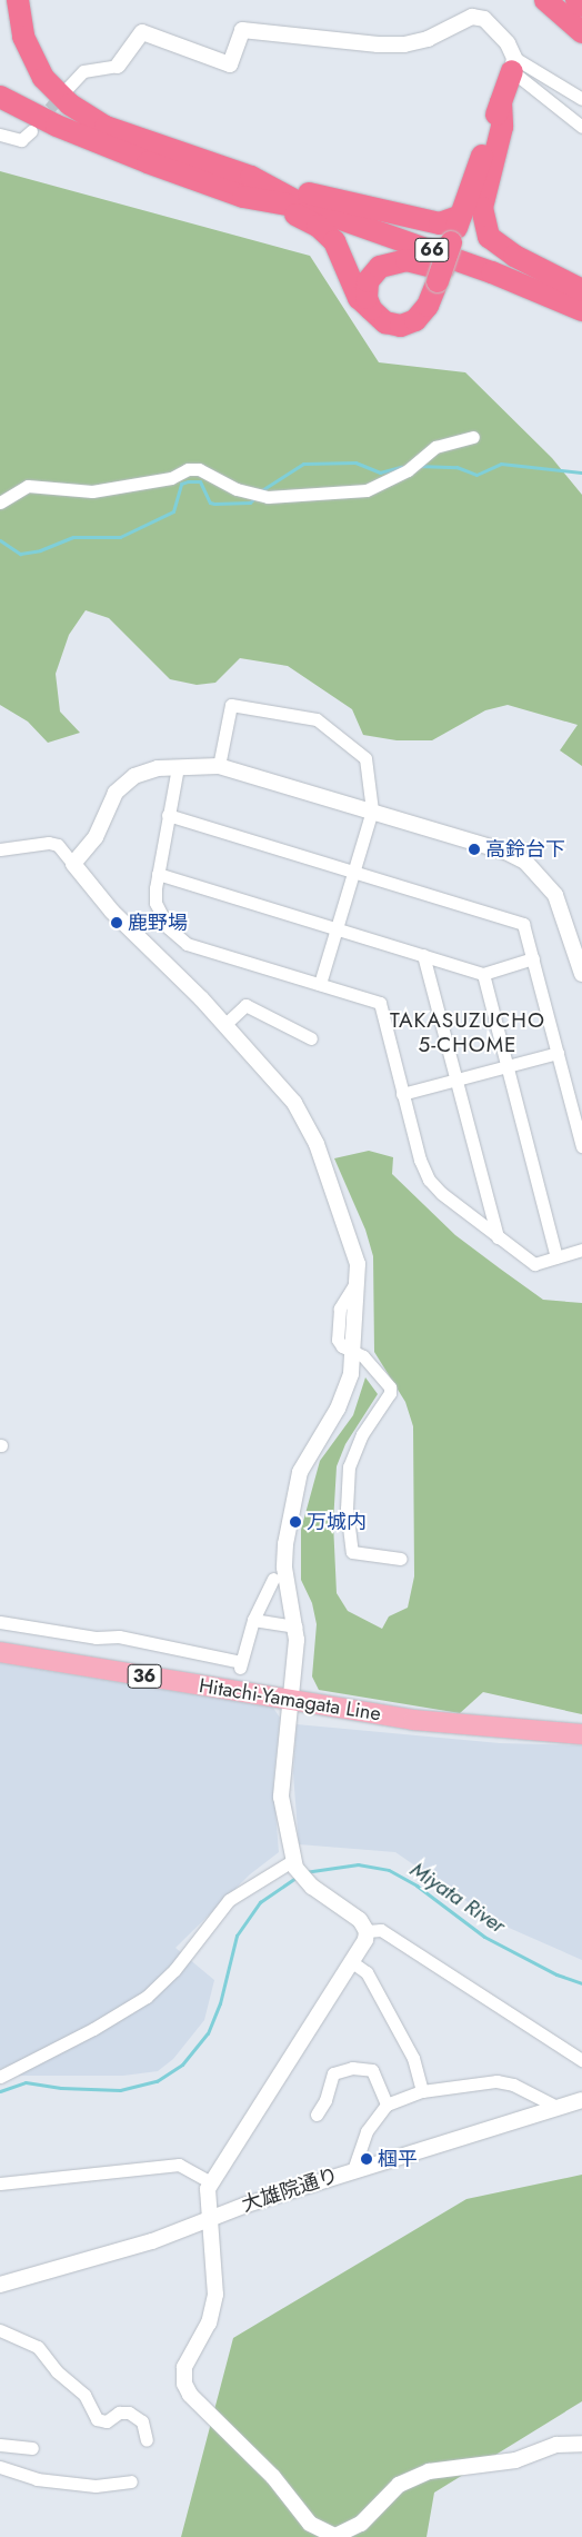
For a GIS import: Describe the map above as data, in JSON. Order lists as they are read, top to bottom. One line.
{"streets":{"highway":["66"],"main road":["36","Hitachi-Yamagata Line"],"street":["大雄院通り"]},"districts":["TAKASUZUCHO 5-CHOME"],"water":["Miyata River"],"places":["高鈴台下","鹿野場","万城内","椢平"]}
